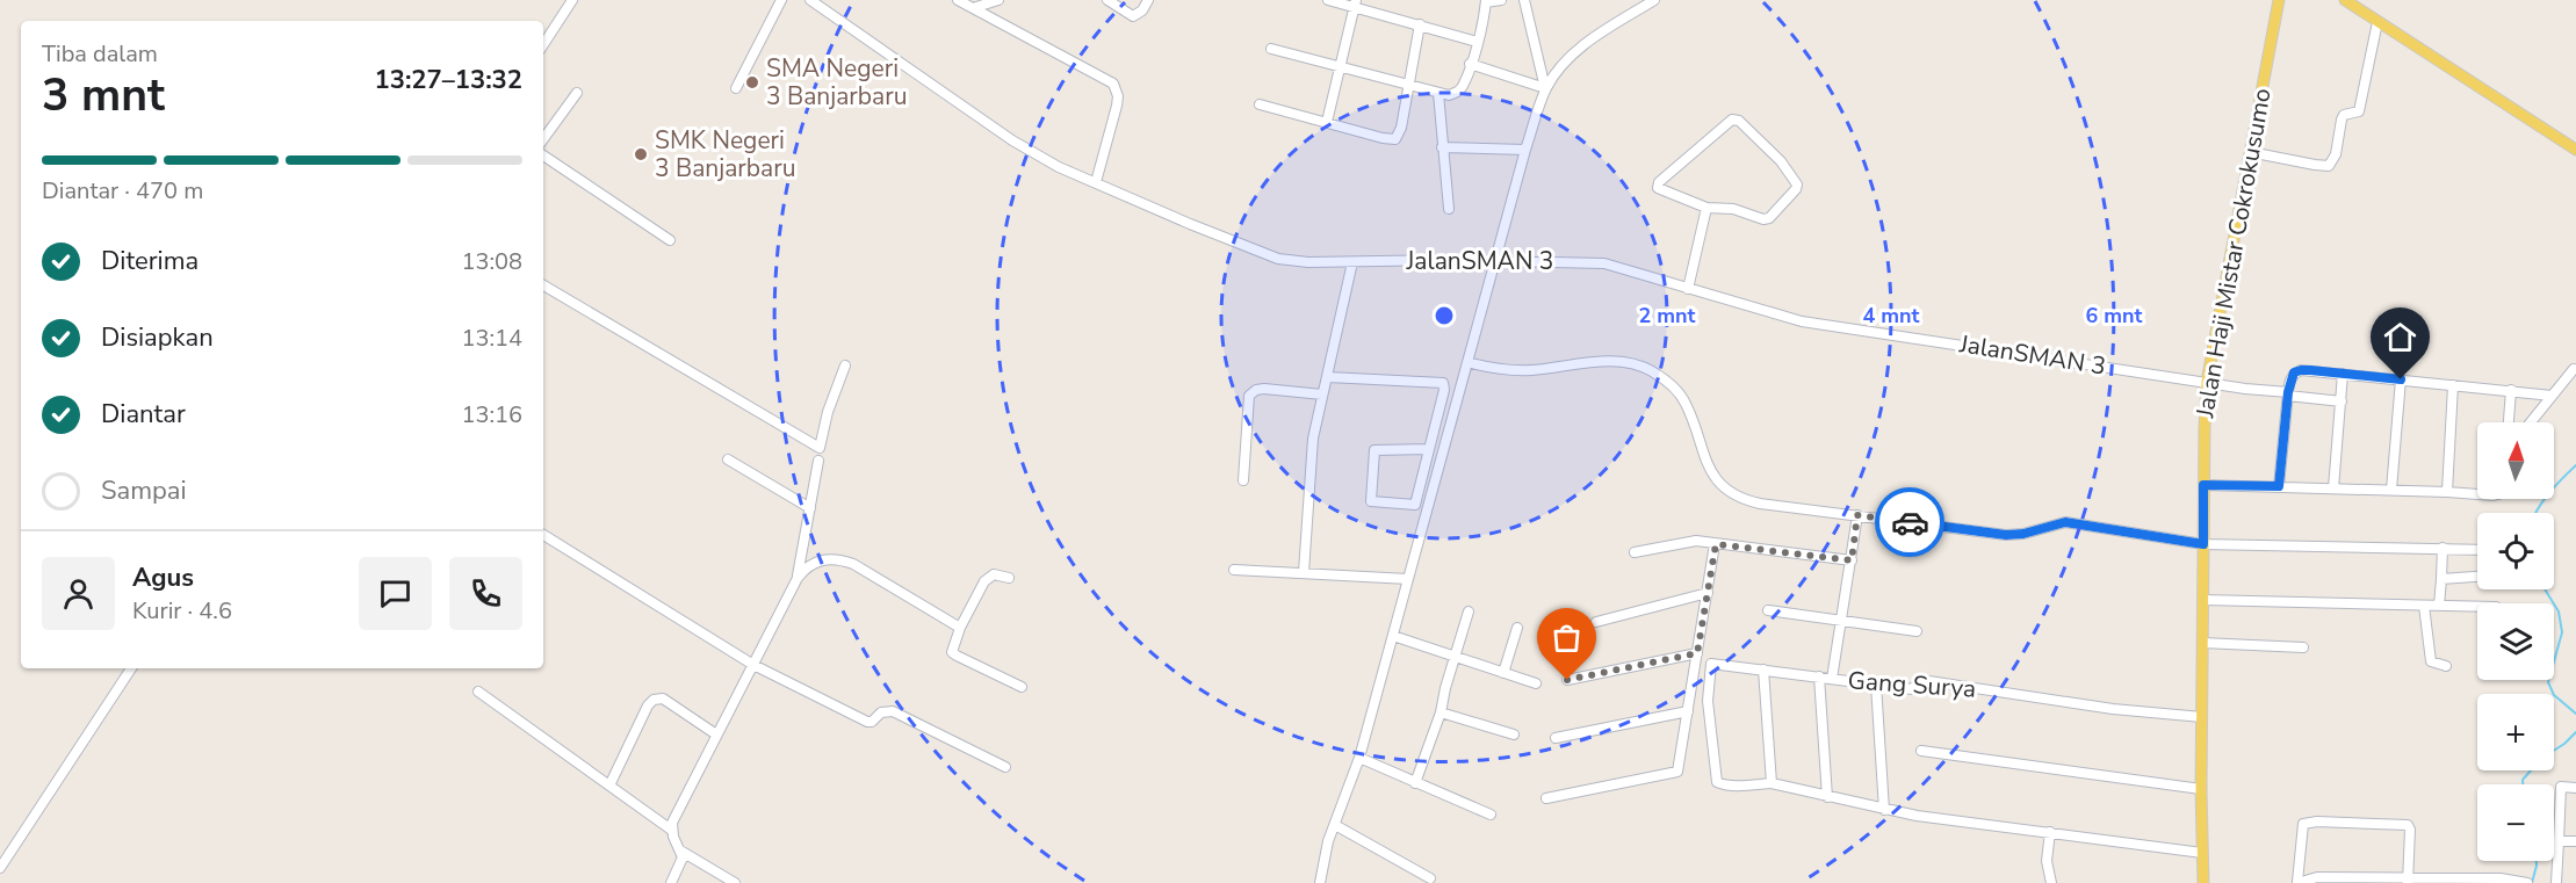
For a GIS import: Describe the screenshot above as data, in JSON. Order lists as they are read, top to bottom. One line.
{"streets":{"main road":["Jalan Haji Mistar Cokrokusumo"],"street":["JalanSMAN 3","Gang Surya"]},"crossings":[["Jalan Haji Mistar Cokrokusumo","JalanSMAN 3"],["Jalan Haji Mistar Cokrokusumo","Gang Surya"]],"places":["SMA Negeri 3 Banjarbaru","SMK Negeri 3 Banjarbaru"],"north":"top","page":{"heading":["3 mnt","Tiba dalam","13:27–13:32"],"panel":["Agus","Kurir · 4.6"],"bar":"Diantar · 470 m","list":[["Diterima","13:08"],["Disiapkan","13:14"],["Diantar","13:16"],"Sampai"],"map_buttons":["+","−"]},"rings":["2 mnt","4 mnt","6 mnt"]}
